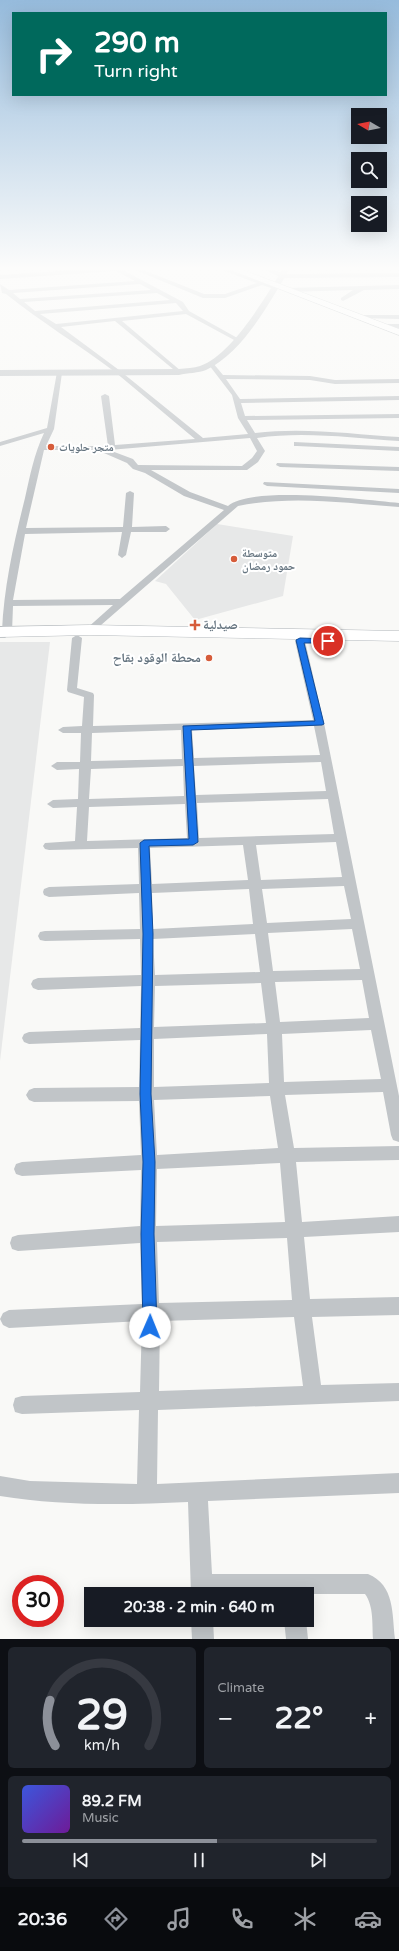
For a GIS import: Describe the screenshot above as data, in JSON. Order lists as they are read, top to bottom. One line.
{"places":{"other":["متجر حلويات","متوسطة حمود رمضان","محطة الوقود بقاح"],"health":["صيدلية"]},"north":"left","page":{"turn":["290 m","Turn right"],"limit":"30","trip":"20:38 · 2 min · 640 m","tile":"Climate","heat":["−","22°","+"],"song":["89.2 FM","Music"],"tabs":"20:36","gauge":["29","km/h"]}}
